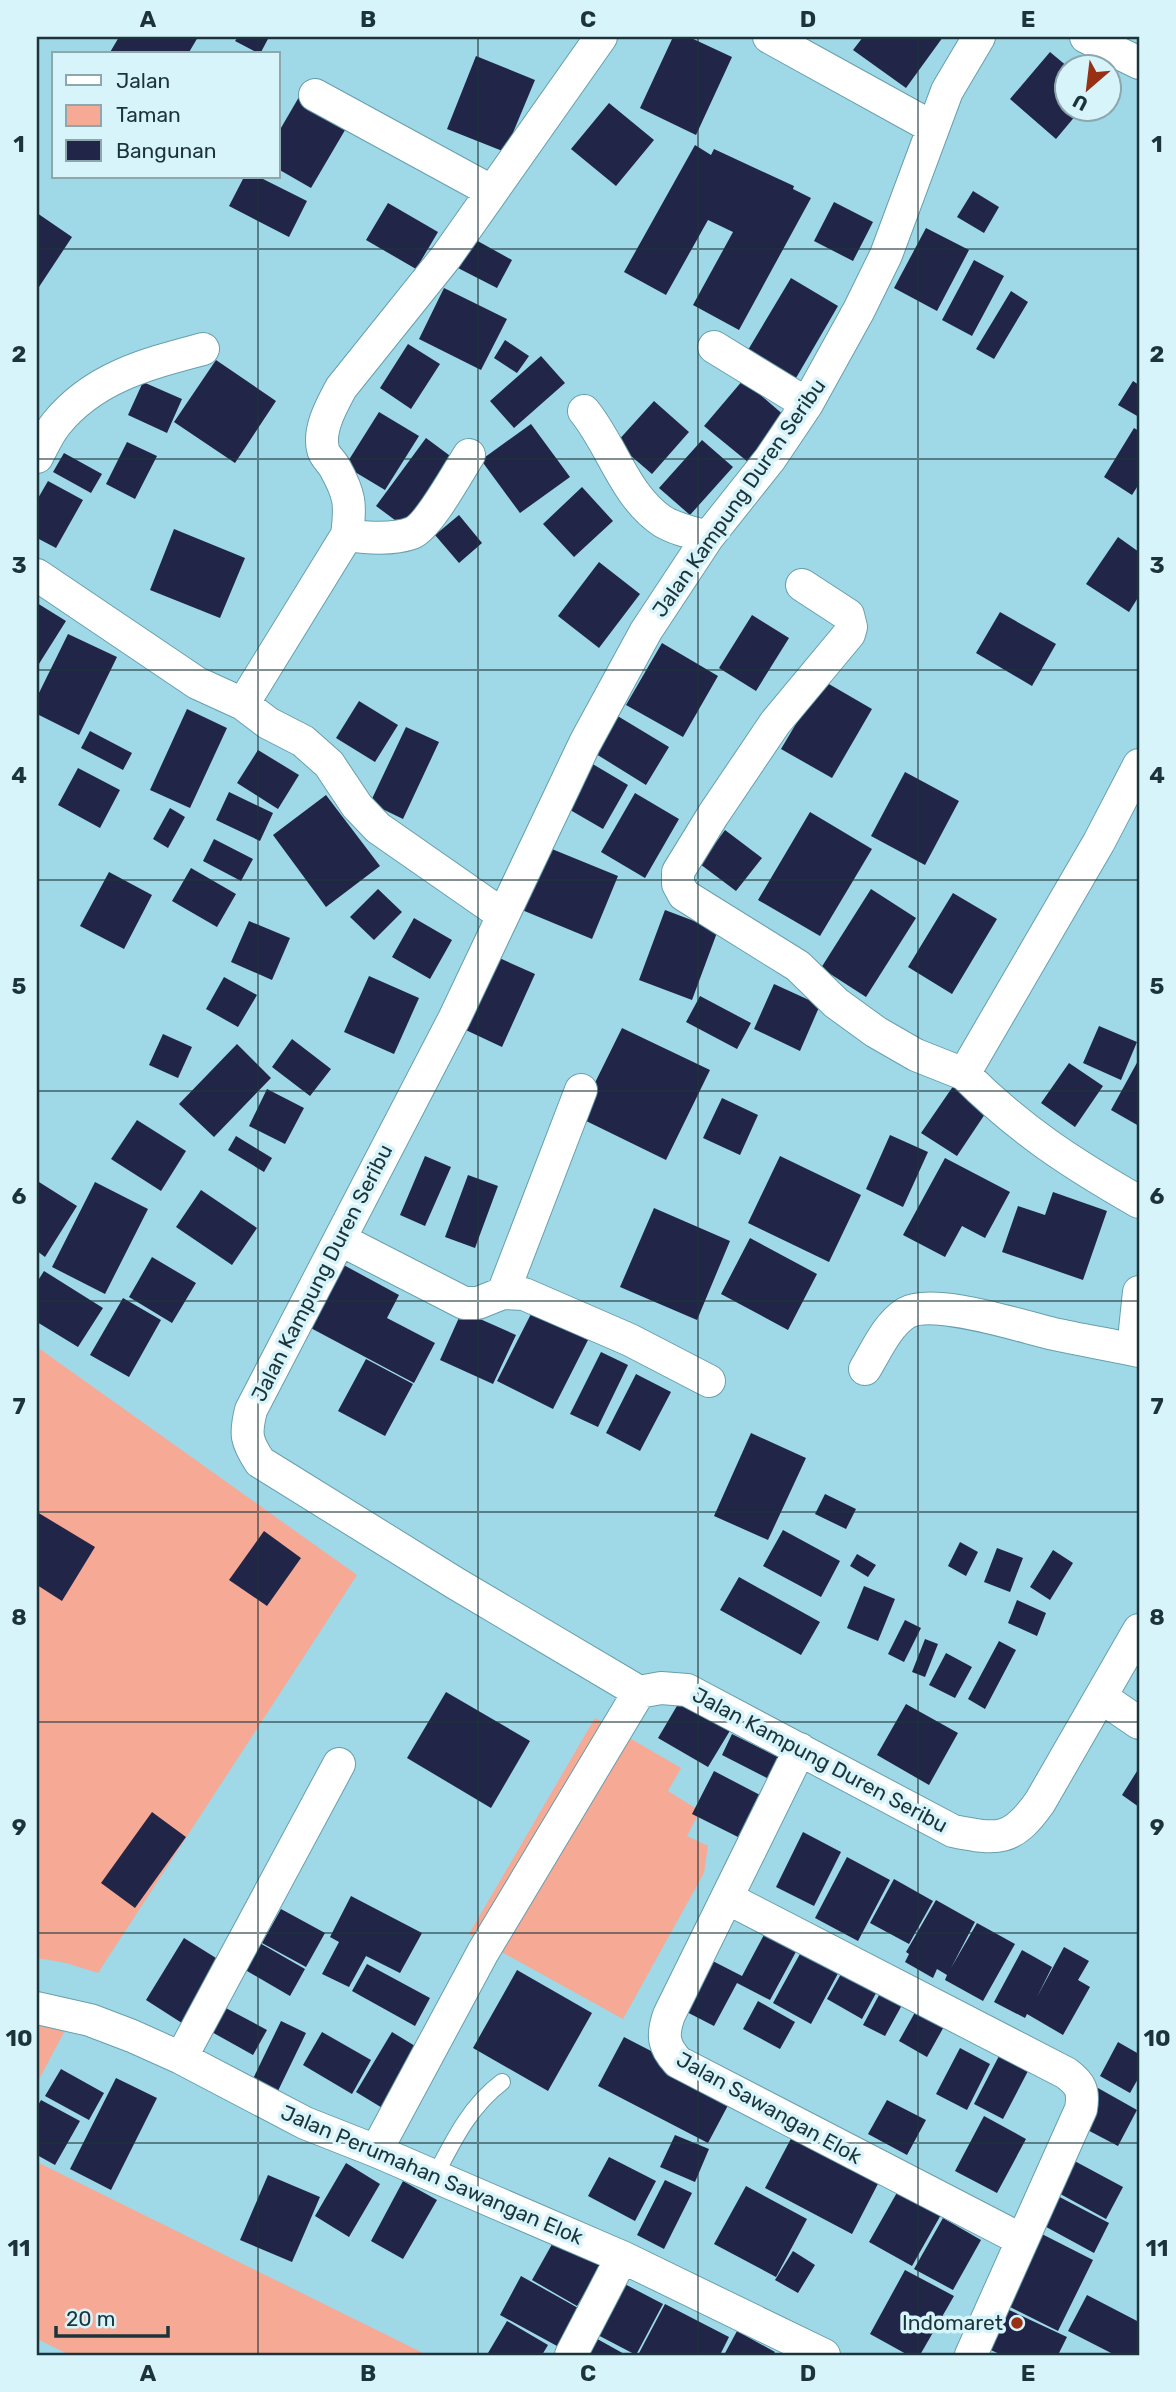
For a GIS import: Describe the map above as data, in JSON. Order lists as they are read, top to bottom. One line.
{"streets":{"street":["Jalan Kampung Duren Seribu","Jalan Sawangan Elok","Jalan Perumahan Sawangan Elok"]},"crossings":[["Jalan Kampung Duren Seribu","Jalan Sawangan Elok"]],"places":["Indomaret"],"legend":["Jalan","Taman","Bangunan"],"scale_bar":"20 m","north":"bottom left","grid":{"columns":["A","B","C","D","E"],"rows":["1","2","3","4","5","6","7","8","9","10","11"]}}
